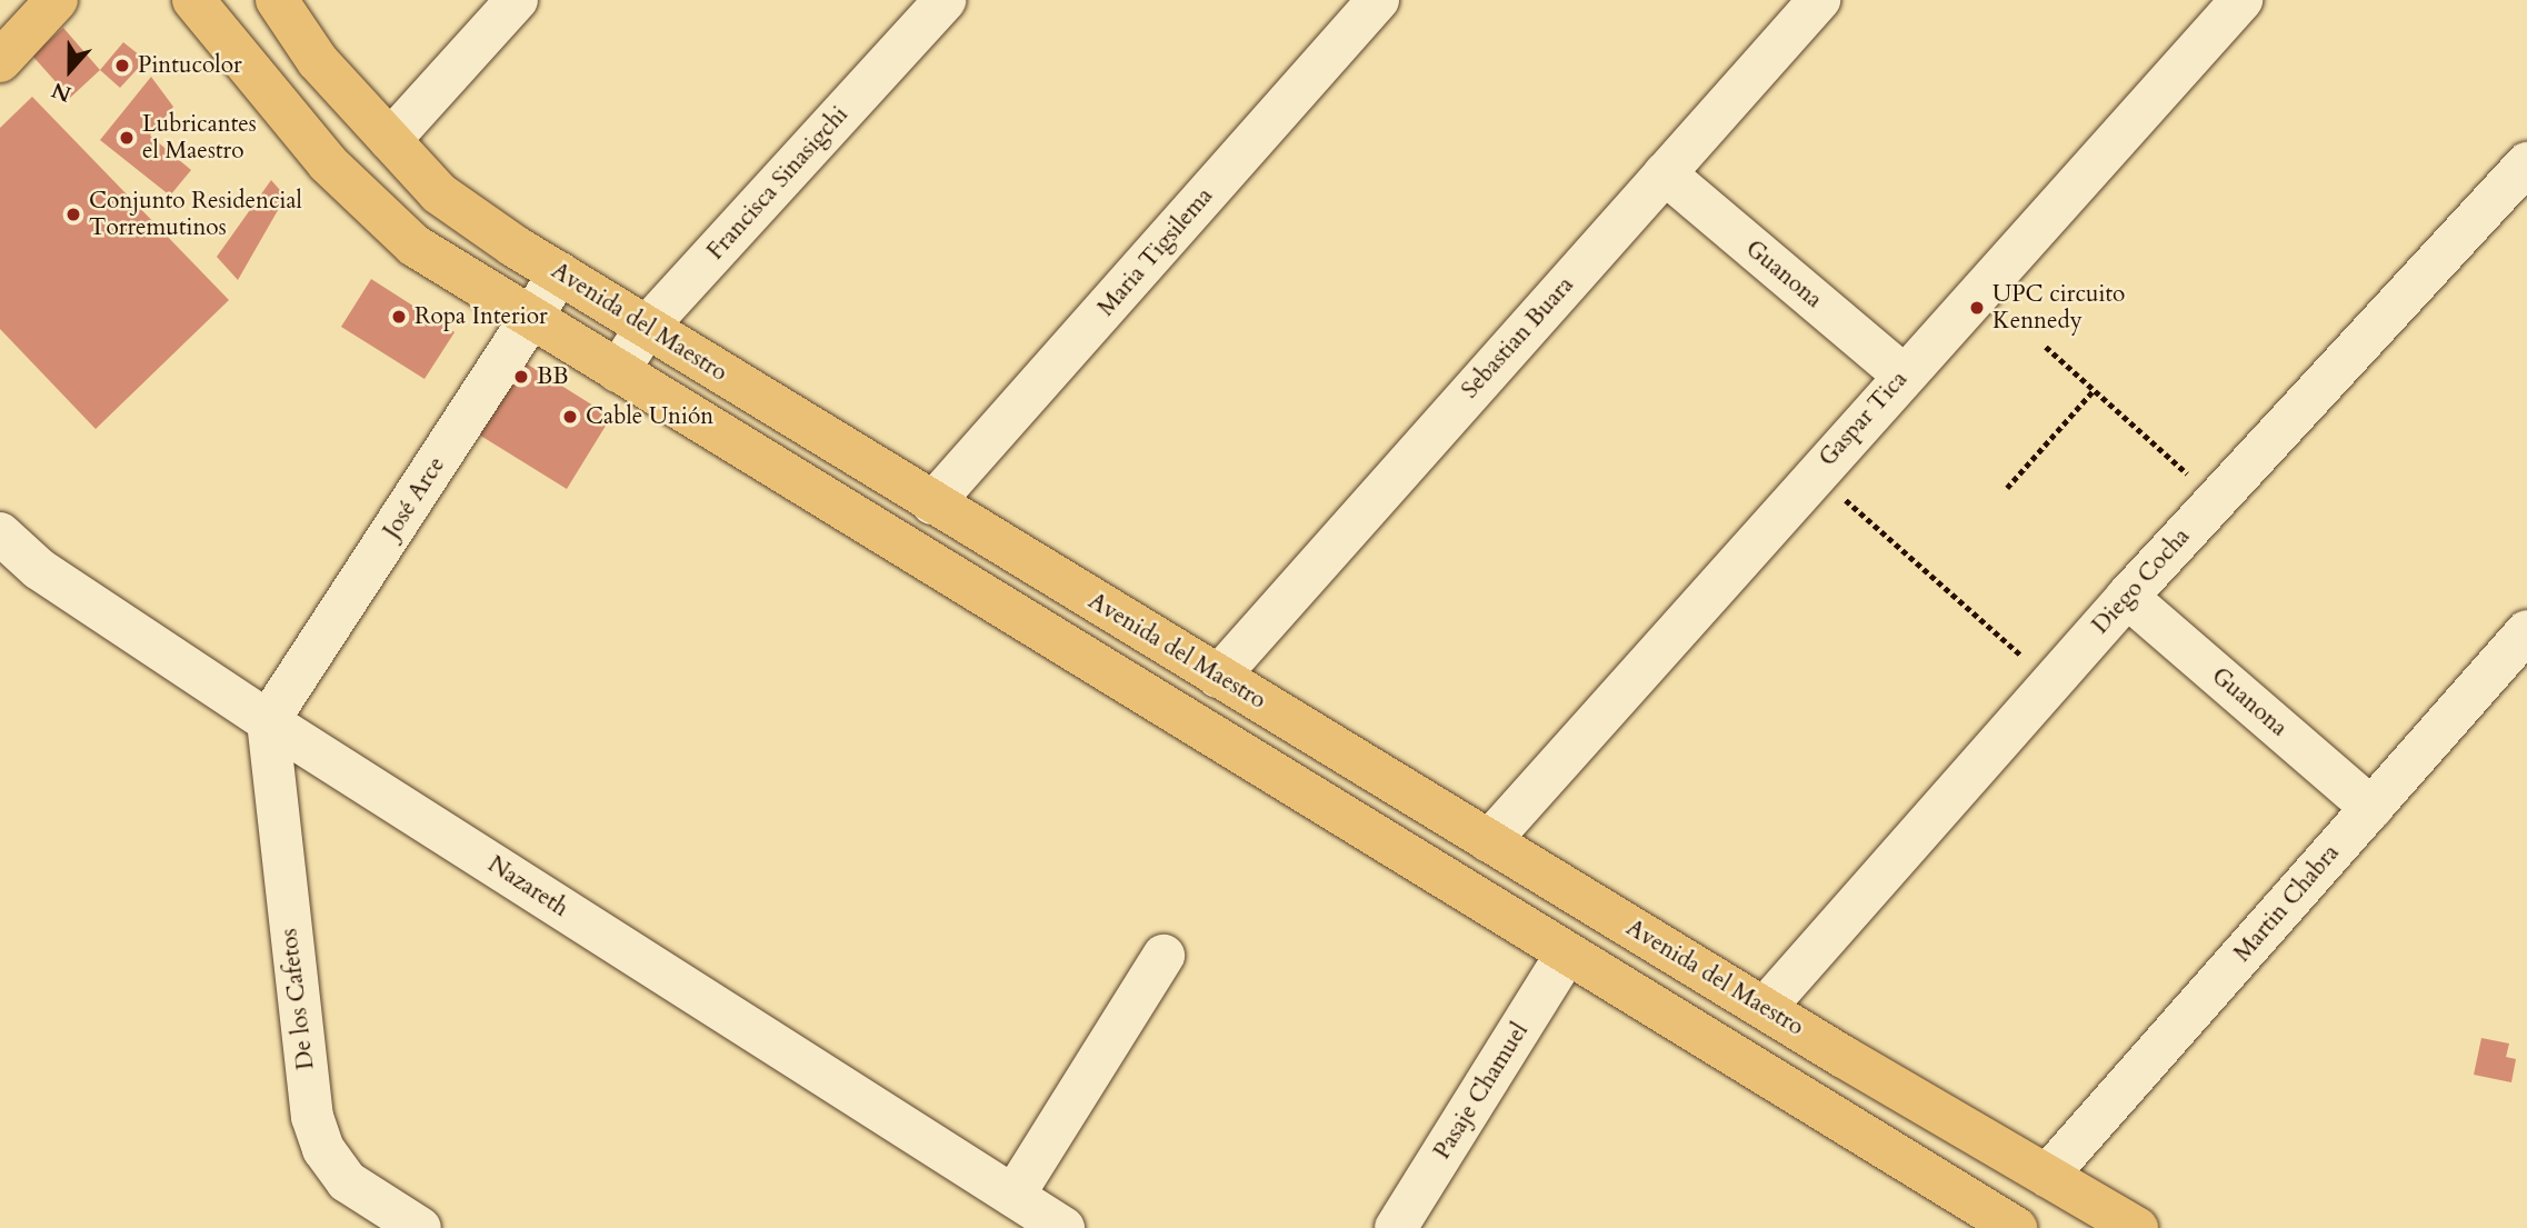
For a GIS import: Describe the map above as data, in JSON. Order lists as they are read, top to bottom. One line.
{"streets":{"main road":["Avenida del Maestro"],"street":["Francisca Sinasigchi","Maria Tigsilema","Guanona","Sebastian Buara","Gaspar Tica","José Arce","Diego Cocha","Nazareth","Martin Chabra","De los Cafetos","Pasaje Chamuel"]},"crossings":[["Francisca Sinasigchi","Avenida del Maestro"],["Maria Tigsilema","Avenida del Maestro"],["Guanona","Sebastian Buara"],["Guanona","Gaspar Tica"],["Guanona","Diego Cocha"],["Guanona","Martin Chabra"],["Avenida del Maestro","Sebastian Buara"],["Avenida del Maestro","Gaspar Tica"],["Avenida del Maestro","José Arce"],["Avenida del Maestro","Diego Cocha"],["Avenida del Maestro","Martin Chabra"],["José Arce","Nazareth"],["José Arce","De los Cafetos"],["Nazareth","De los Cafetos"]],"places":["Pintucolor","Lubricantes el Maestro","Conjunto Residencial Torremutinos","UPC circuito Kennedy","Ropa Interior","BB","Cable Unión"],"north":"bottom"}
